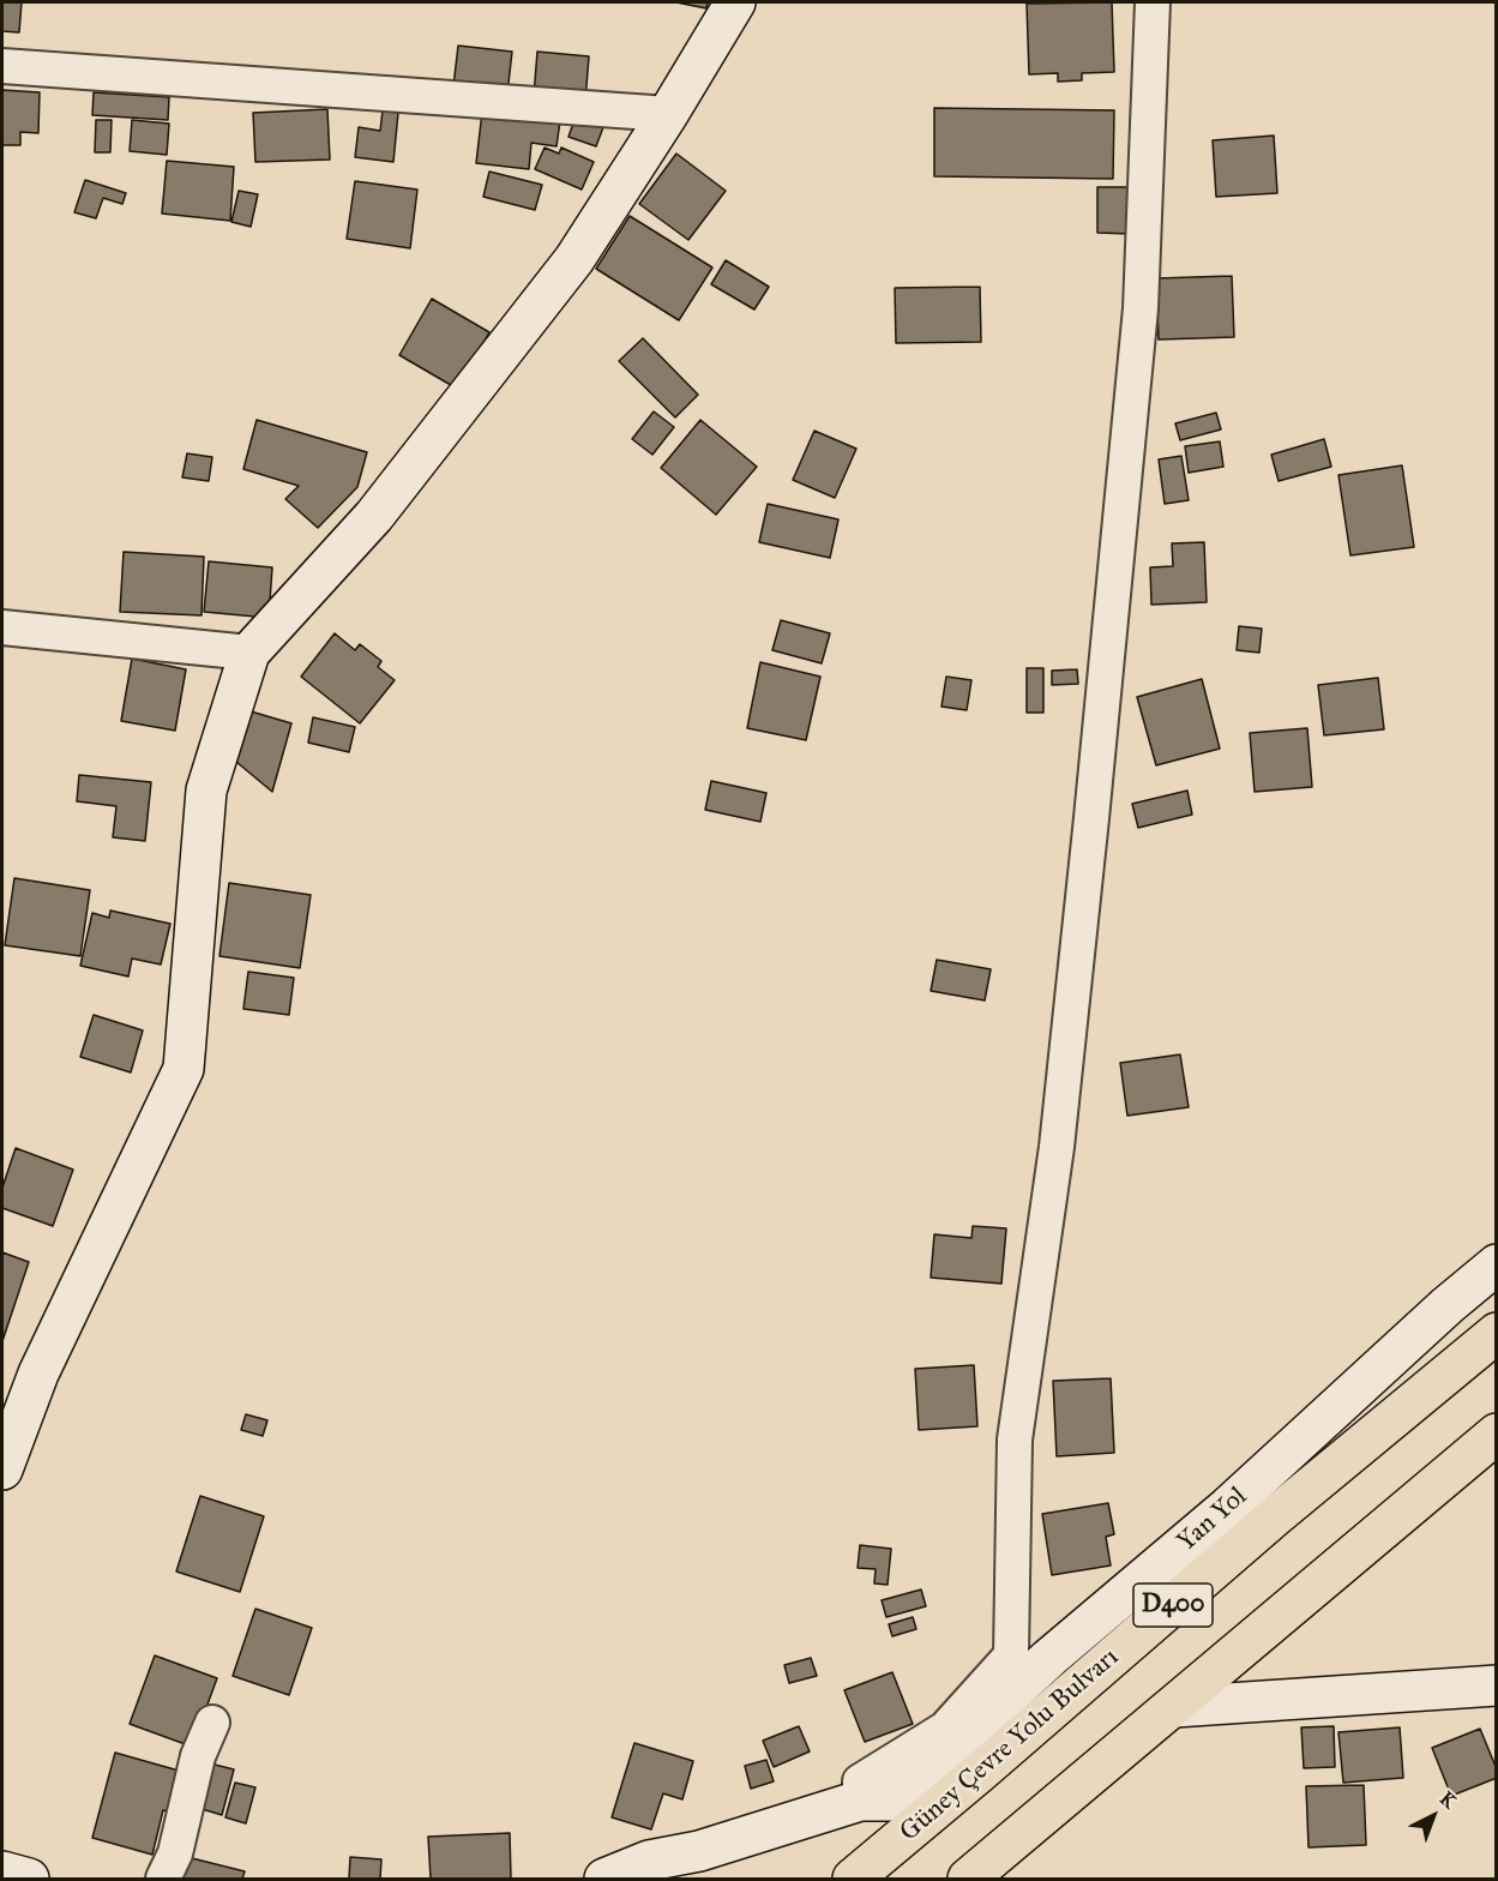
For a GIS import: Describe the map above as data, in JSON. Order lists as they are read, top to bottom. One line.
{"streets":{"highway":["D400","Güney Çevre Yolu Bulvarı"],"street":["Yan Yol"]},"north":"top right"}
